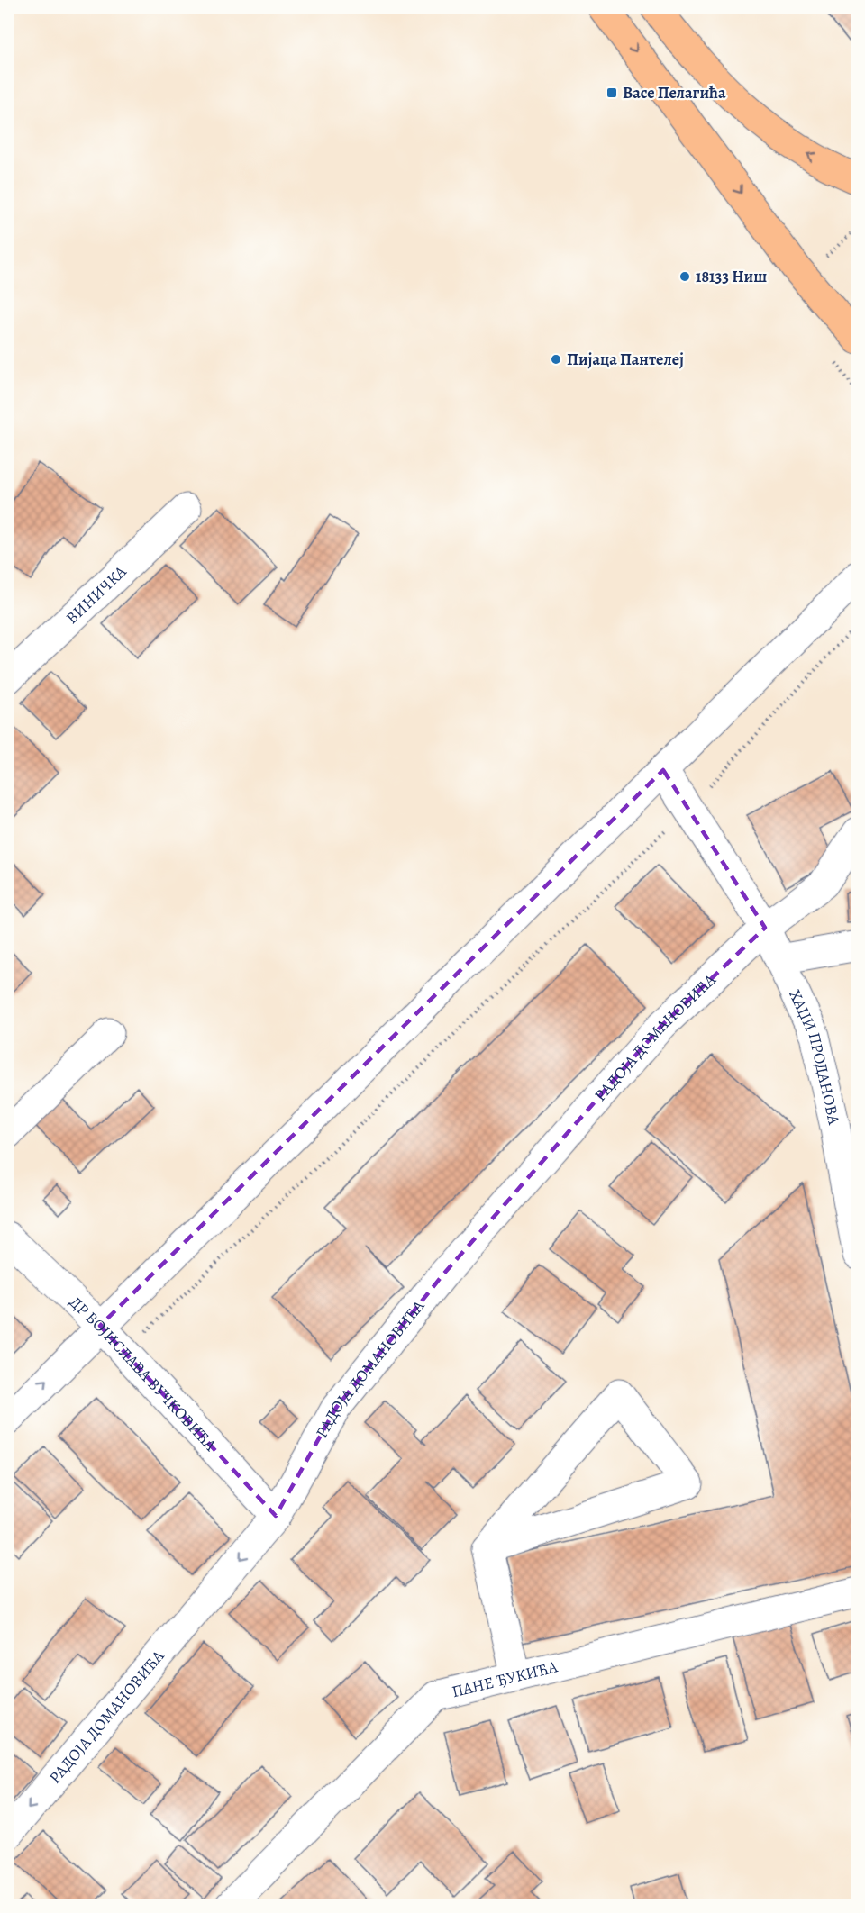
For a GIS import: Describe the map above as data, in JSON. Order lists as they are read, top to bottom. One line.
{"streets":{"street":["ВИНИЧКА","РАДОЈА ДОМАНОВИЋА","ХАЏИ ПРОДАНОВА","ДР ВОЈИСЛАВА ВУЧКОВИЋА","ПАНЕ ЂУКИЋА"]},"crossings":[["РАДОЈА ДОМАНОВИЋА","ХАЏИ ПРОДАНОВА"],["РАДОЈА ДОМАНОВИЋА","ДР ВОЈИСЛАВА ВУЧКОВИЋА"]],"places":{"transit":["Васе Пелагића"],"other":["18133 Ниш","Пијаца Пантелеј"]}}
